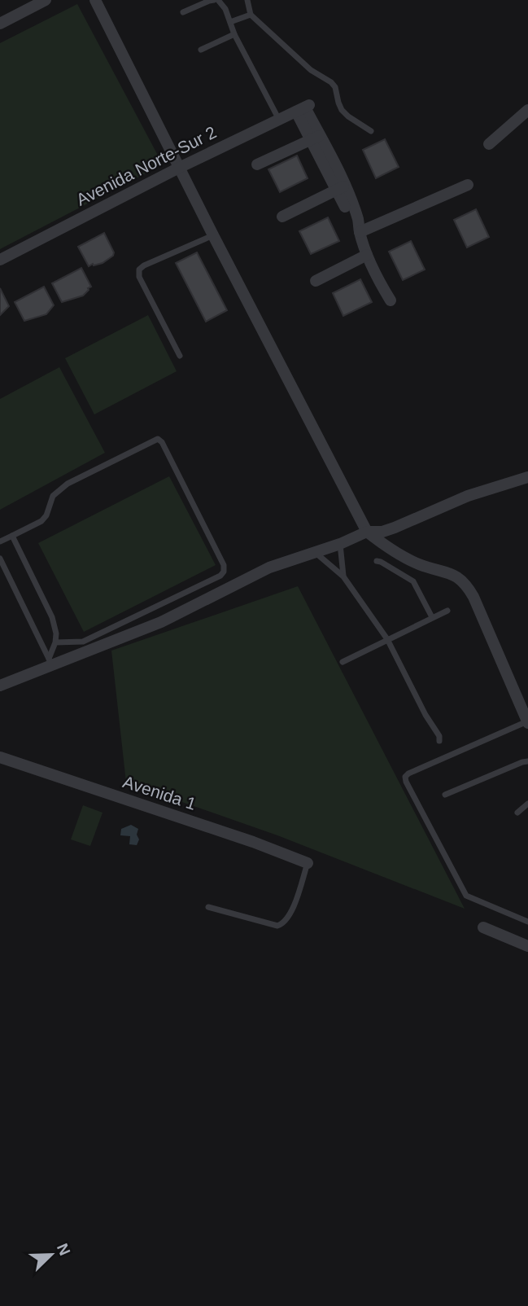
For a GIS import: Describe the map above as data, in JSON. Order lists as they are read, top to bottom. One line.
{"streets":{"street":["Avenida Norte-Sur 2","Avenida 1"]},"north":"top right"}
